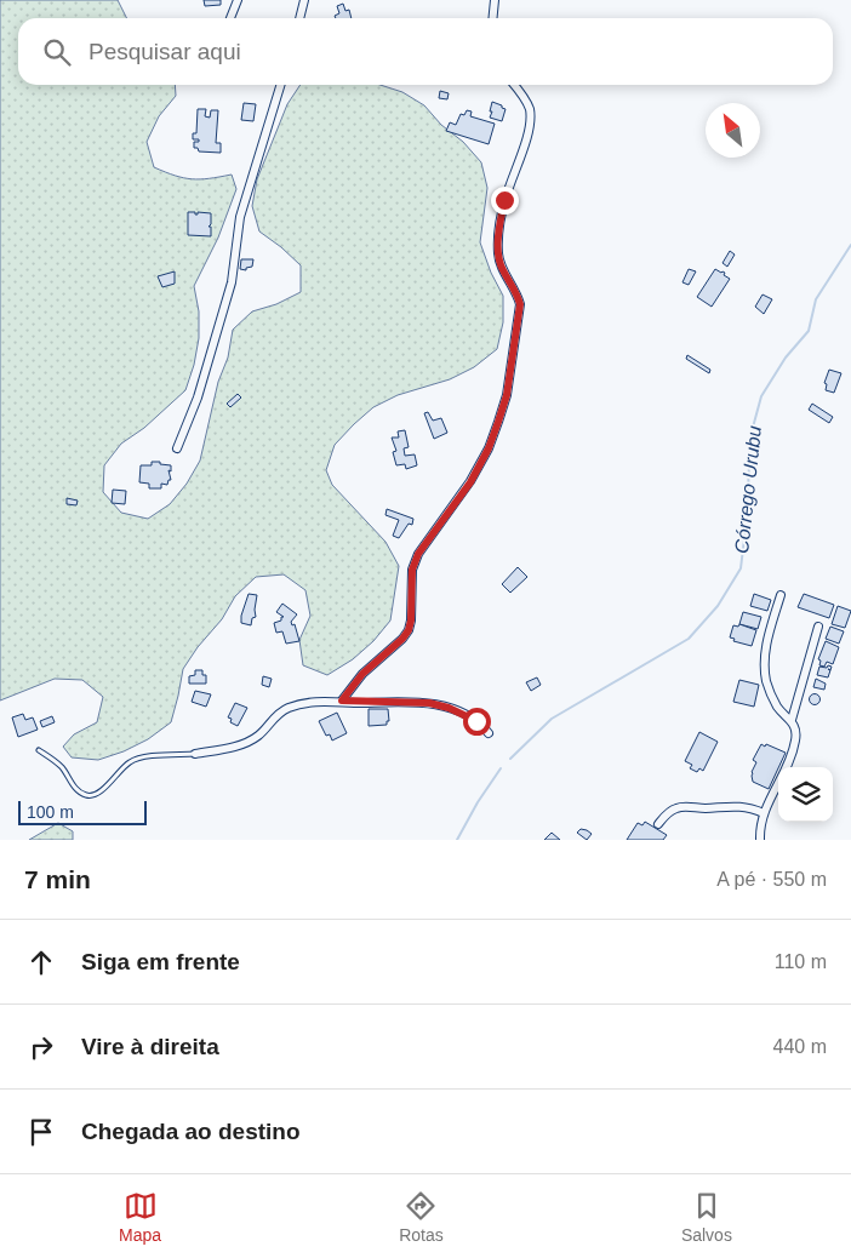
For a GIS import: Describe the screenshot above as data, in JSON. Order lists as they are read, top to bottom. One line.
{"water":["Córrego Urubu"],"scale_bar":"100 m","north":"top left","page":{"search":"Pesquisar aqui","scale":"100 m","heading":["7 min","A pé · 550 m"],"list":[["Siga em frente","110 m"],["Vire à direita","440 m"],"Chegada ao destino"],"nav":["Mapa","Rotas","Salvos"]}}
